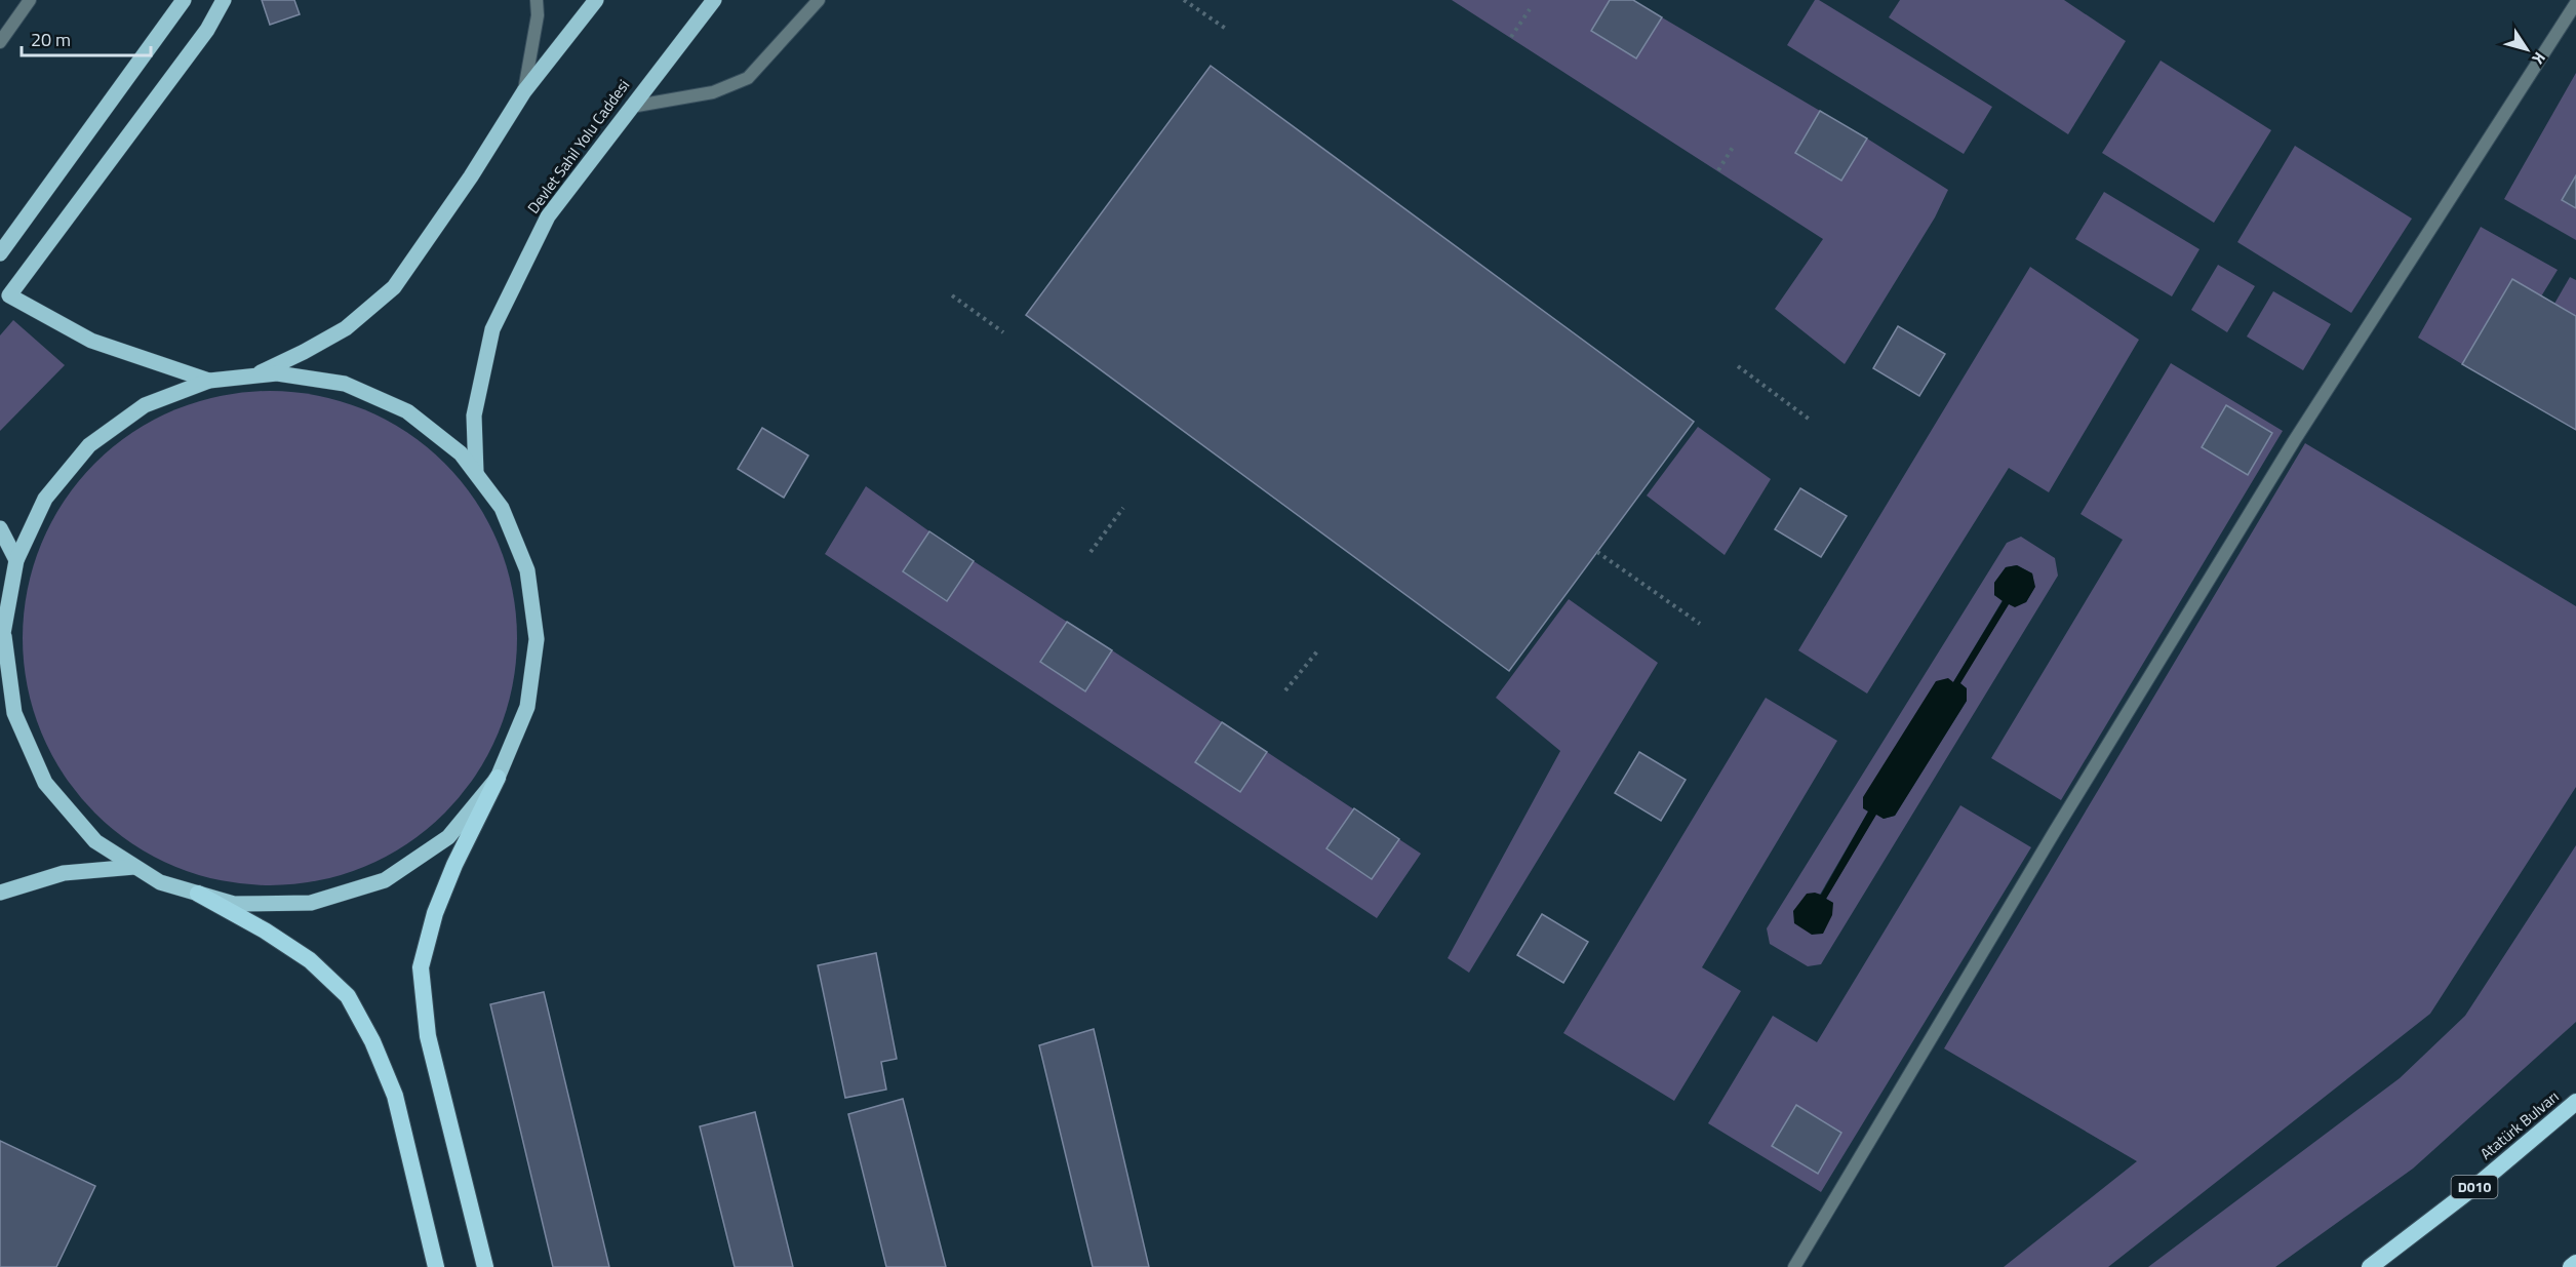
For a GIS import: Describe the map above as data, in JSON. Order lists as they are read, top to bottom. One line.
{"streets":{"highway":["Atatürk Bulvarı","D010"],"main road":["Devlet Sahil Yolu Caddesi"]},"scale_bar":"20 m","north":"bottom right"}
